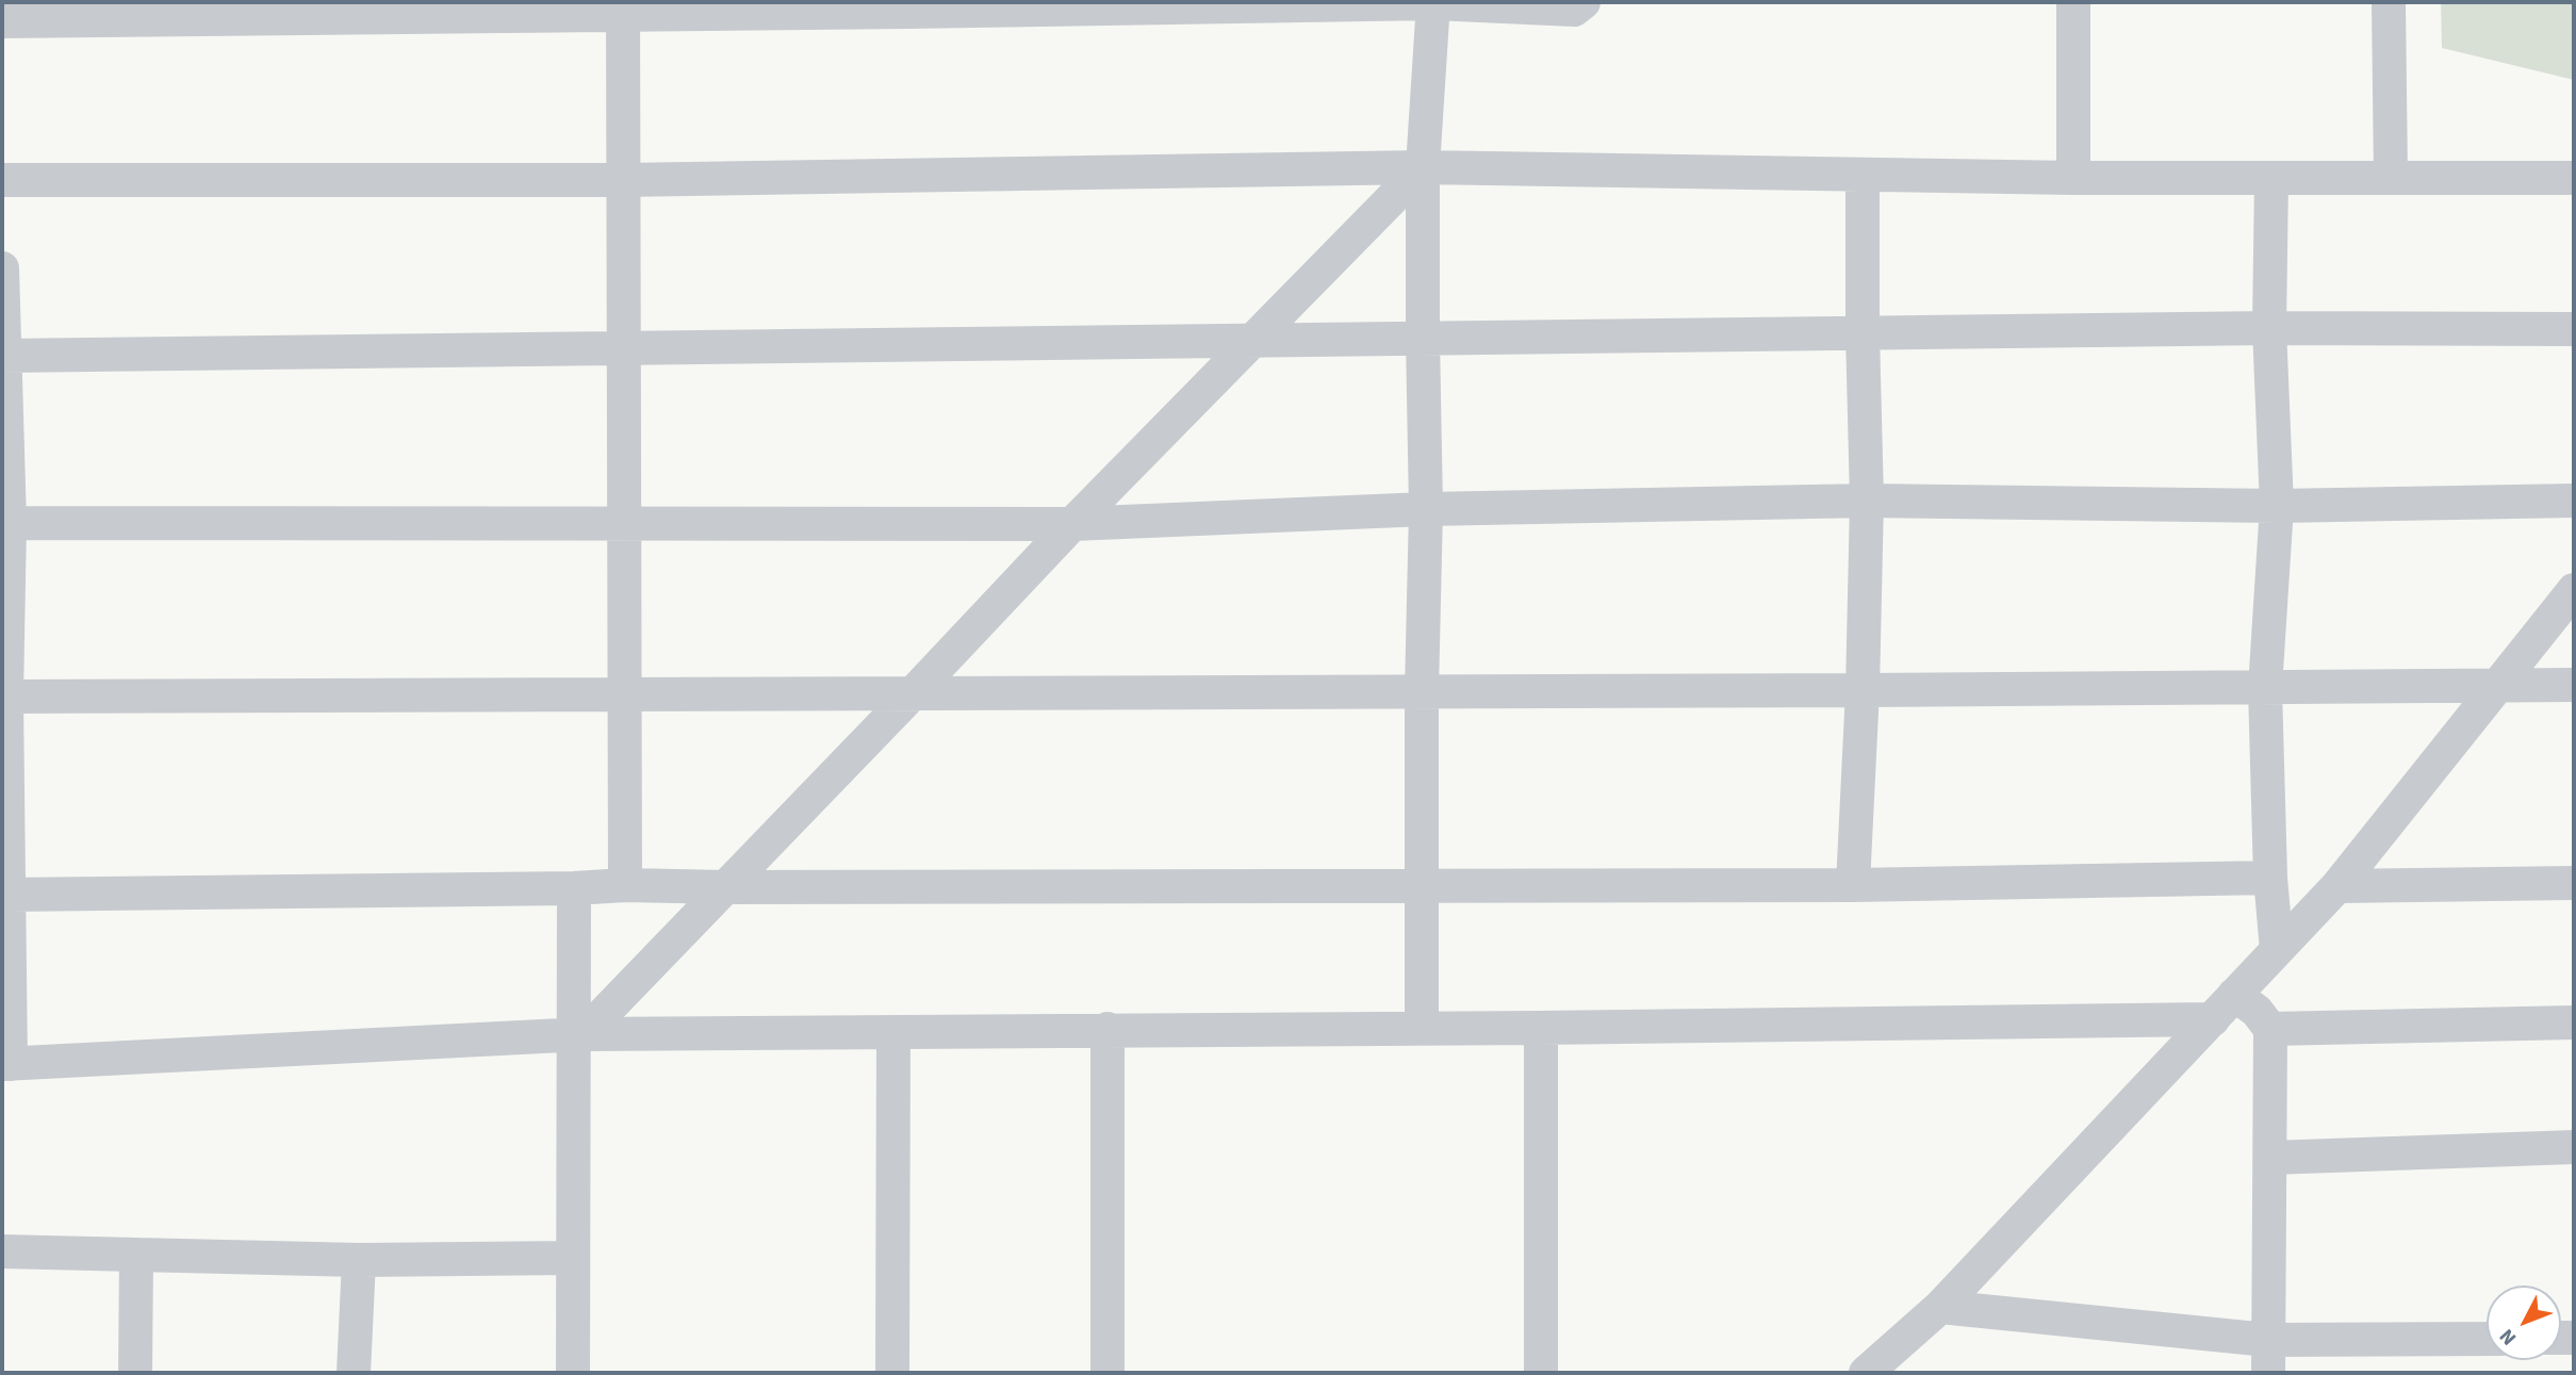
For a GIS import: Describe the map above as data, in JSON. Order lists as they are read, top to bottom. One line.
{"north":"bottom left"}
